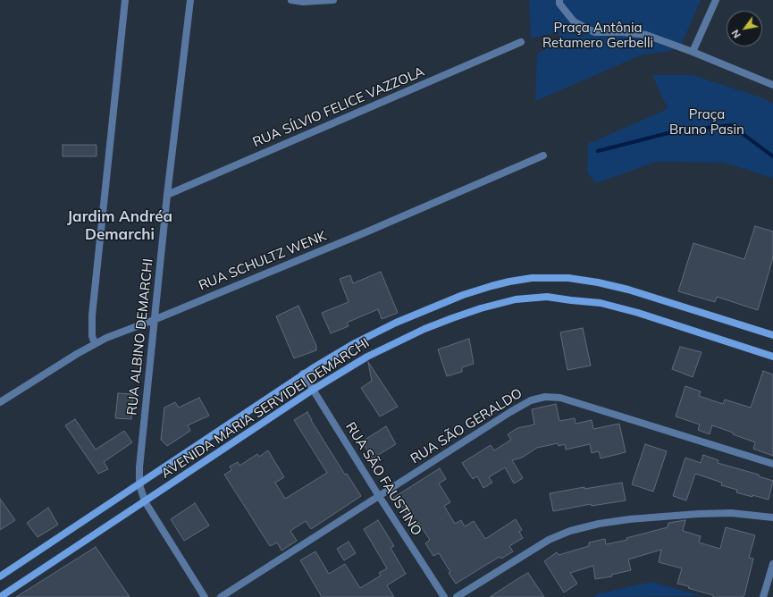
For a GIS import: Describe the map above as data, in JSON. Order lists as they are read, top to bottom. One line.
{"streets":{"main road":["AVENIDA MARIA SERVIDEI DEMARCHI"],"street":["RUA SÍLVIO FELICE VAZZOLA","RUA SCHULTZ WENK","RUA ALBINO DEMARCHI","RUA SÃO GERALDO","RUA SÃO FAUSTINO"]},"crossings":[["RUA SÍLVIO FELICE VAZZOLA","RUA ALBINO DEMARCHI"],["RUA SCHULTZ WENK","RUA ALBINO DEMARCHI"],["RUA ALBINO DEMARCHI","AVENIDA MARIA SERVIDEI DEMARCHI"],["AVENIDA MARIA SERVIDEI DEMARCHI","RUA SÃO FAUSTINO"],["RUA SÃO GERALDO","RUA SÃO FAUSTINO"]],"districts":["Jardim Andréa Demarchi"],"parks":["Praça Antônia Retamero Gerbelli","Praça Bruno Pasin"],"north":"bottom left"}
